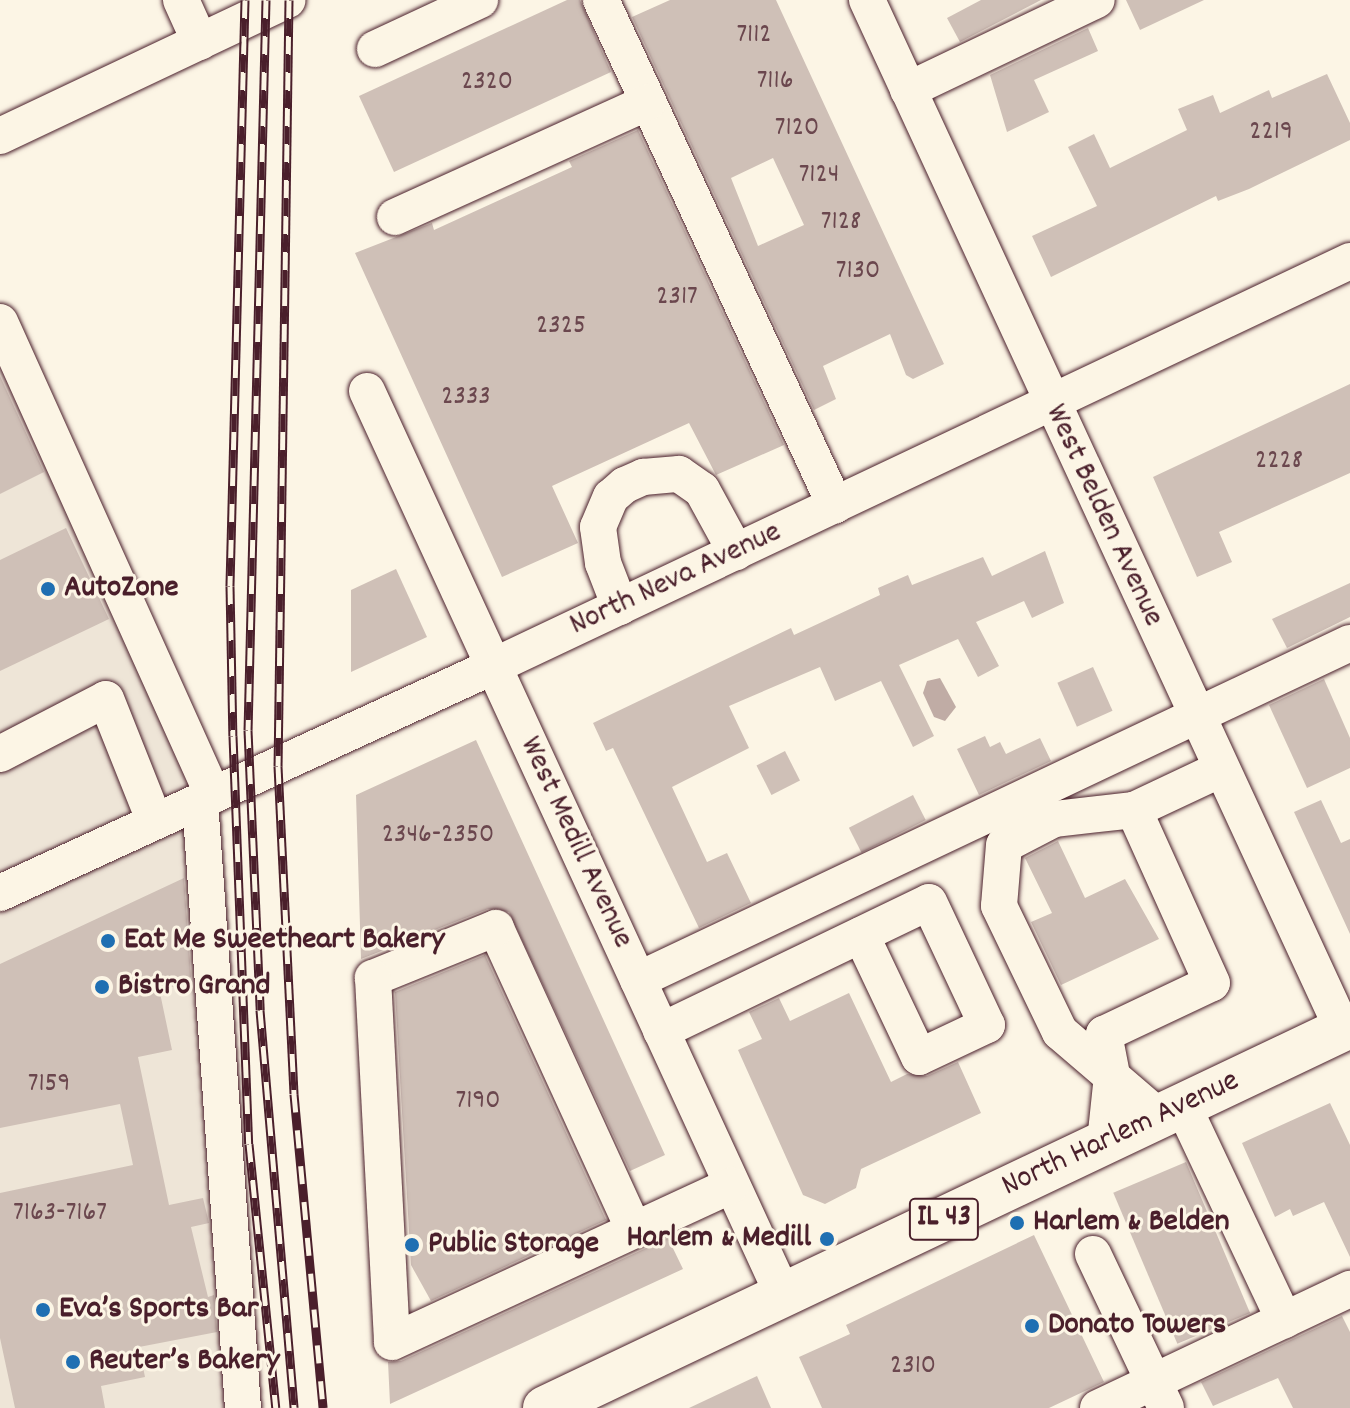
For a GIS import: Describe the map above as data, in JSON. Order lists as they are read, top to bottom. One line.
{"streets":{"main road":["North Harlem Avenue","IL 43"],"street":["West Belden Avenue","North Neva Avenue","West Medill Avenue"]},"crossings":[["West Belden Avenue","North Neva Avenue"],["West Belden Avenue","North Harlem Avenue"],["North Neva Avenue","West Medill Avenue"],["West Medill Avenue","North Harlem Avenue"]],"places":["AutoZone","Eat Me Sweetheart Bakery","Bistro Grand","Harlem & Belden","Harlem & Medill","Public Storage","Eva’s Sports Bar","Donato Towers","Reuter’s Bakery"],"house_numbers":["7112","7116","2320","7120","2219","7124","7128","7130","2317","2325","2333","2228","2346-2350","7159","7190","7163-7167","2310"]}
